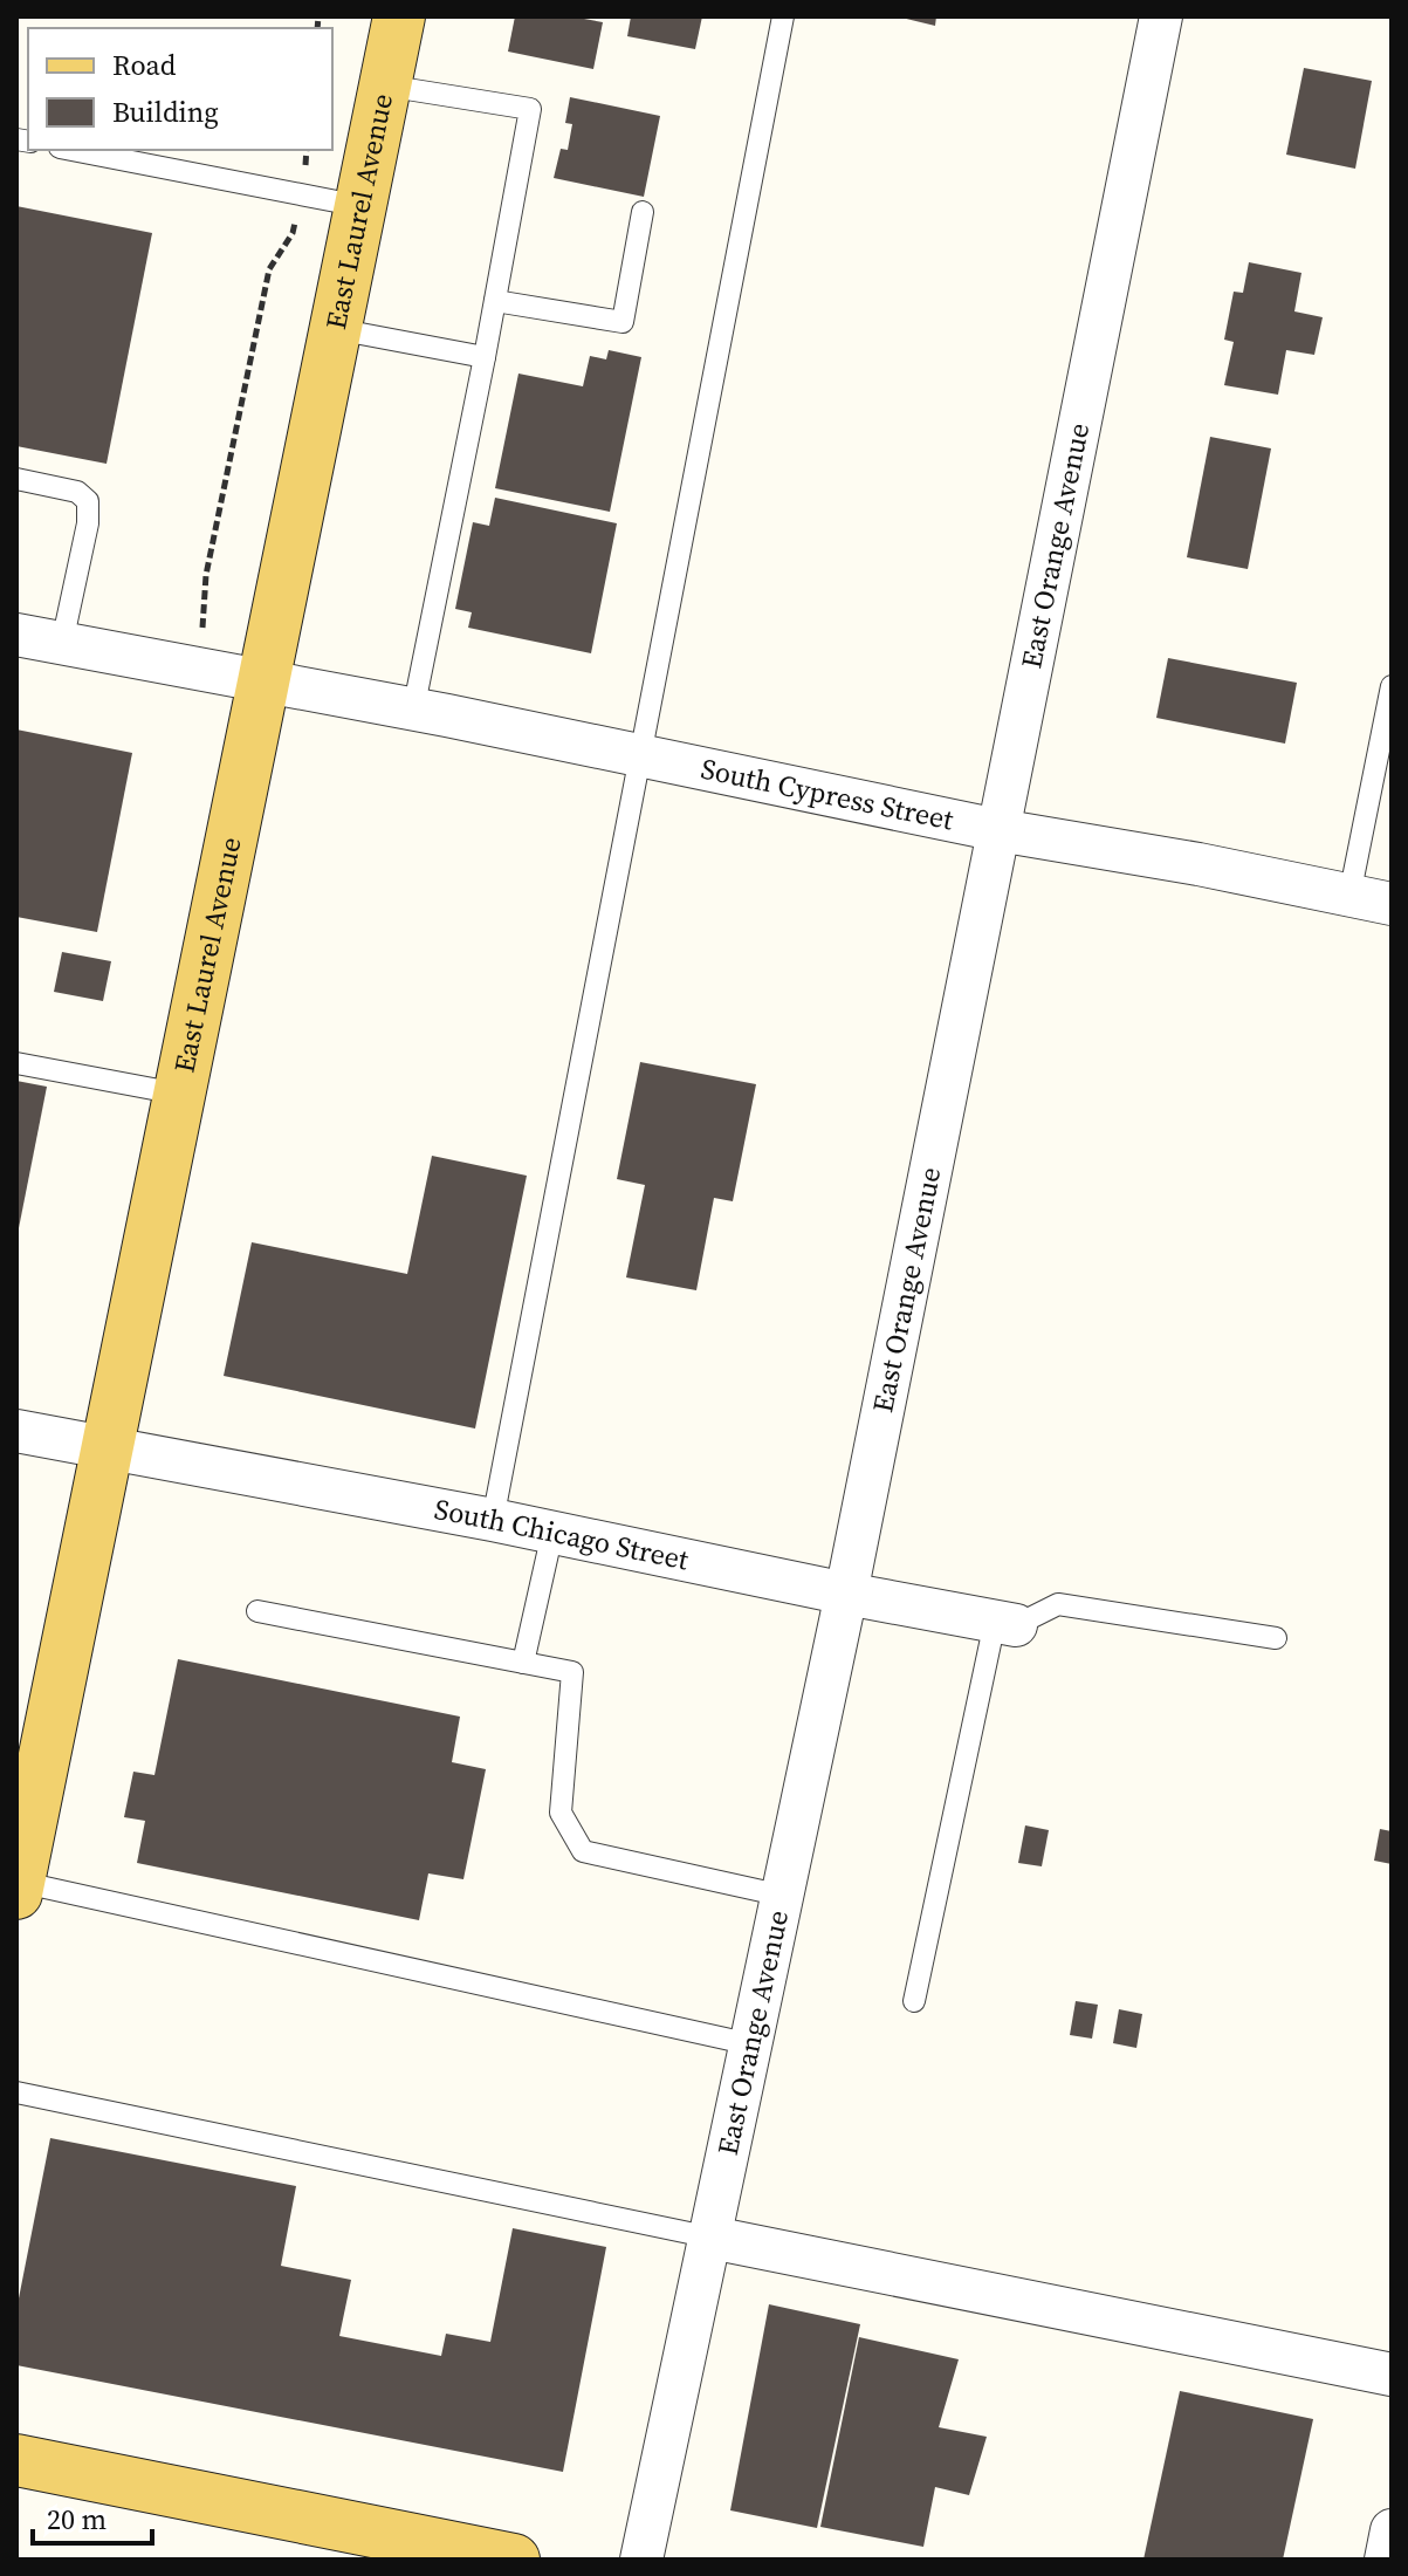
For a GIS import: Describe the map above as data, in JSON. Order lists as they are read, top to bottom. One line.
{"streets":{"main road":["East Laurel Avenue"],"street":["East Orange Avenue","South Cypress Street","South Chicago Street"]},"crossings":[["East Laurel Avenue","South Cypress Street"],["East Laurel Avenue","South Chicago Street"],["East Orange Avenue","South Cypress Street"],["East Orange Avenue","South Chicago Street"]],"legend":["Road","Building"],"scale_bar":"20 m"}
